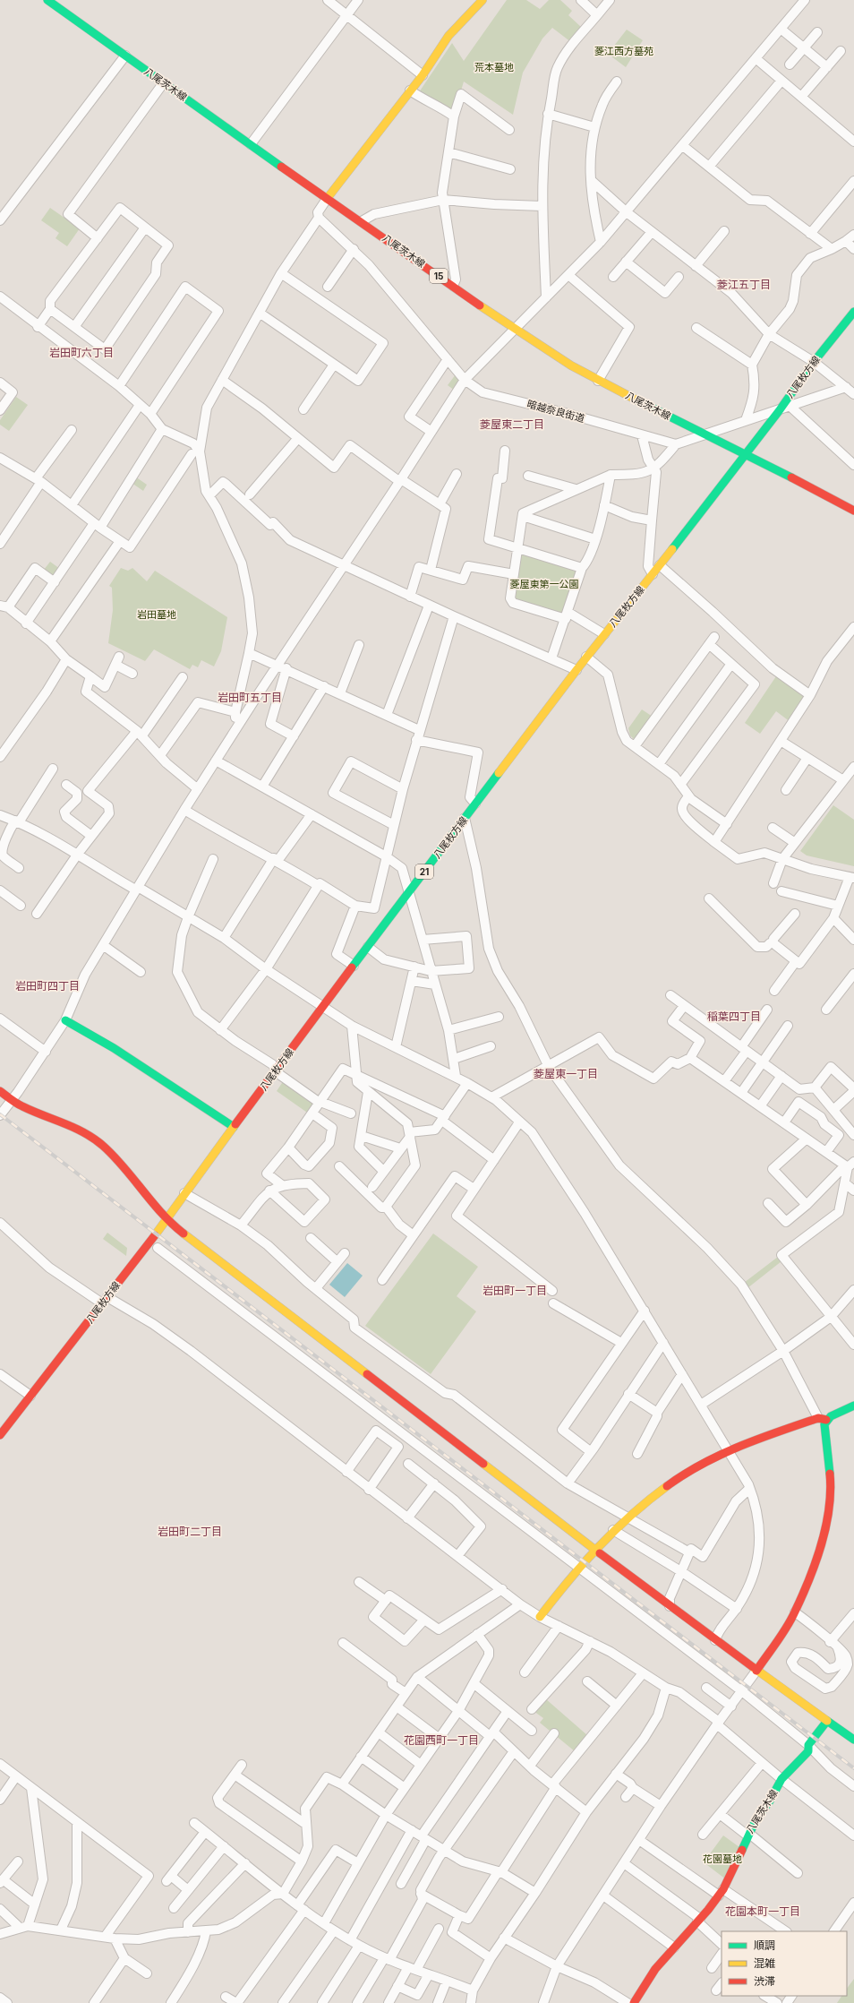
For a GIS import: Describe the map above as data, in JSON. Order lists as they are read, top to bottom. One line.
{"streets":{"main road":["八尾茨木線","15","八尾枚方線","21"],"street":["暗越奈良街道"]},"crossings":[["八尾茨木線","八尾枚方線"]],"districts":["菱江五丁目","岩田町六丁目","菱屋東二丁目","岩田町五丁目","岩田町四丁目","稲葉四丁目","菱屋東一丁目","岩田町一丁目","岩田町二丁目","花園西町一丁目","花園本町一丁目"],"parks":["菱江西方墓苑","荒本墓地","菱屋東第一公園","岩田墓地","花園墓地"],"legend":["順調","混雑","渋滞"]}
